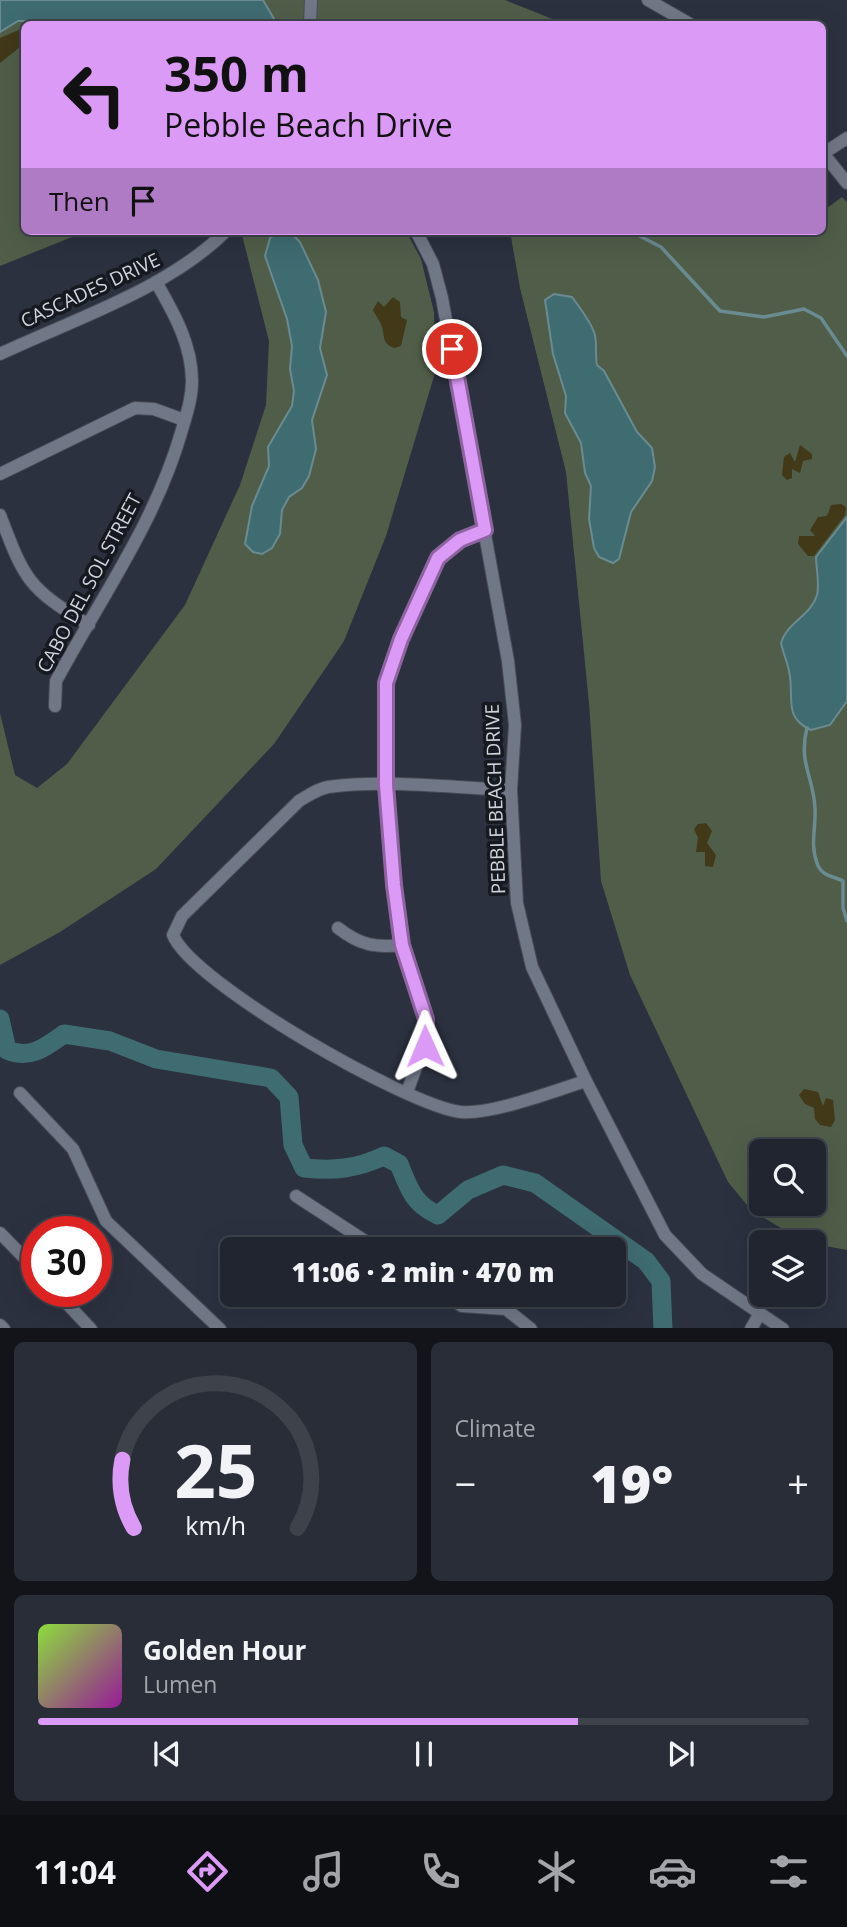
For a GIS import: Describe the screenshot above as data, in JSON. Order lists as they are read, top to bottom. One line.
{"streets":{"street":["CASCADES DRIVE","CABO DEL SOL STREET","PEBBLE BEACH DRIVE"]},"crossings":[["CASCADES DRIVE","CABO DEL SOL STREET"]],"page":{"turn":["350 m","Pebble Beach Drive"],"then":"Then","limit":"30","trip":"11:06 · 2 min · 470 m","tile":"Climate","heat":["−","19°","+"],"song":["Golden Hour","Lumen"],"tabs":"11:04","gauge":["25","km/h"]}}
